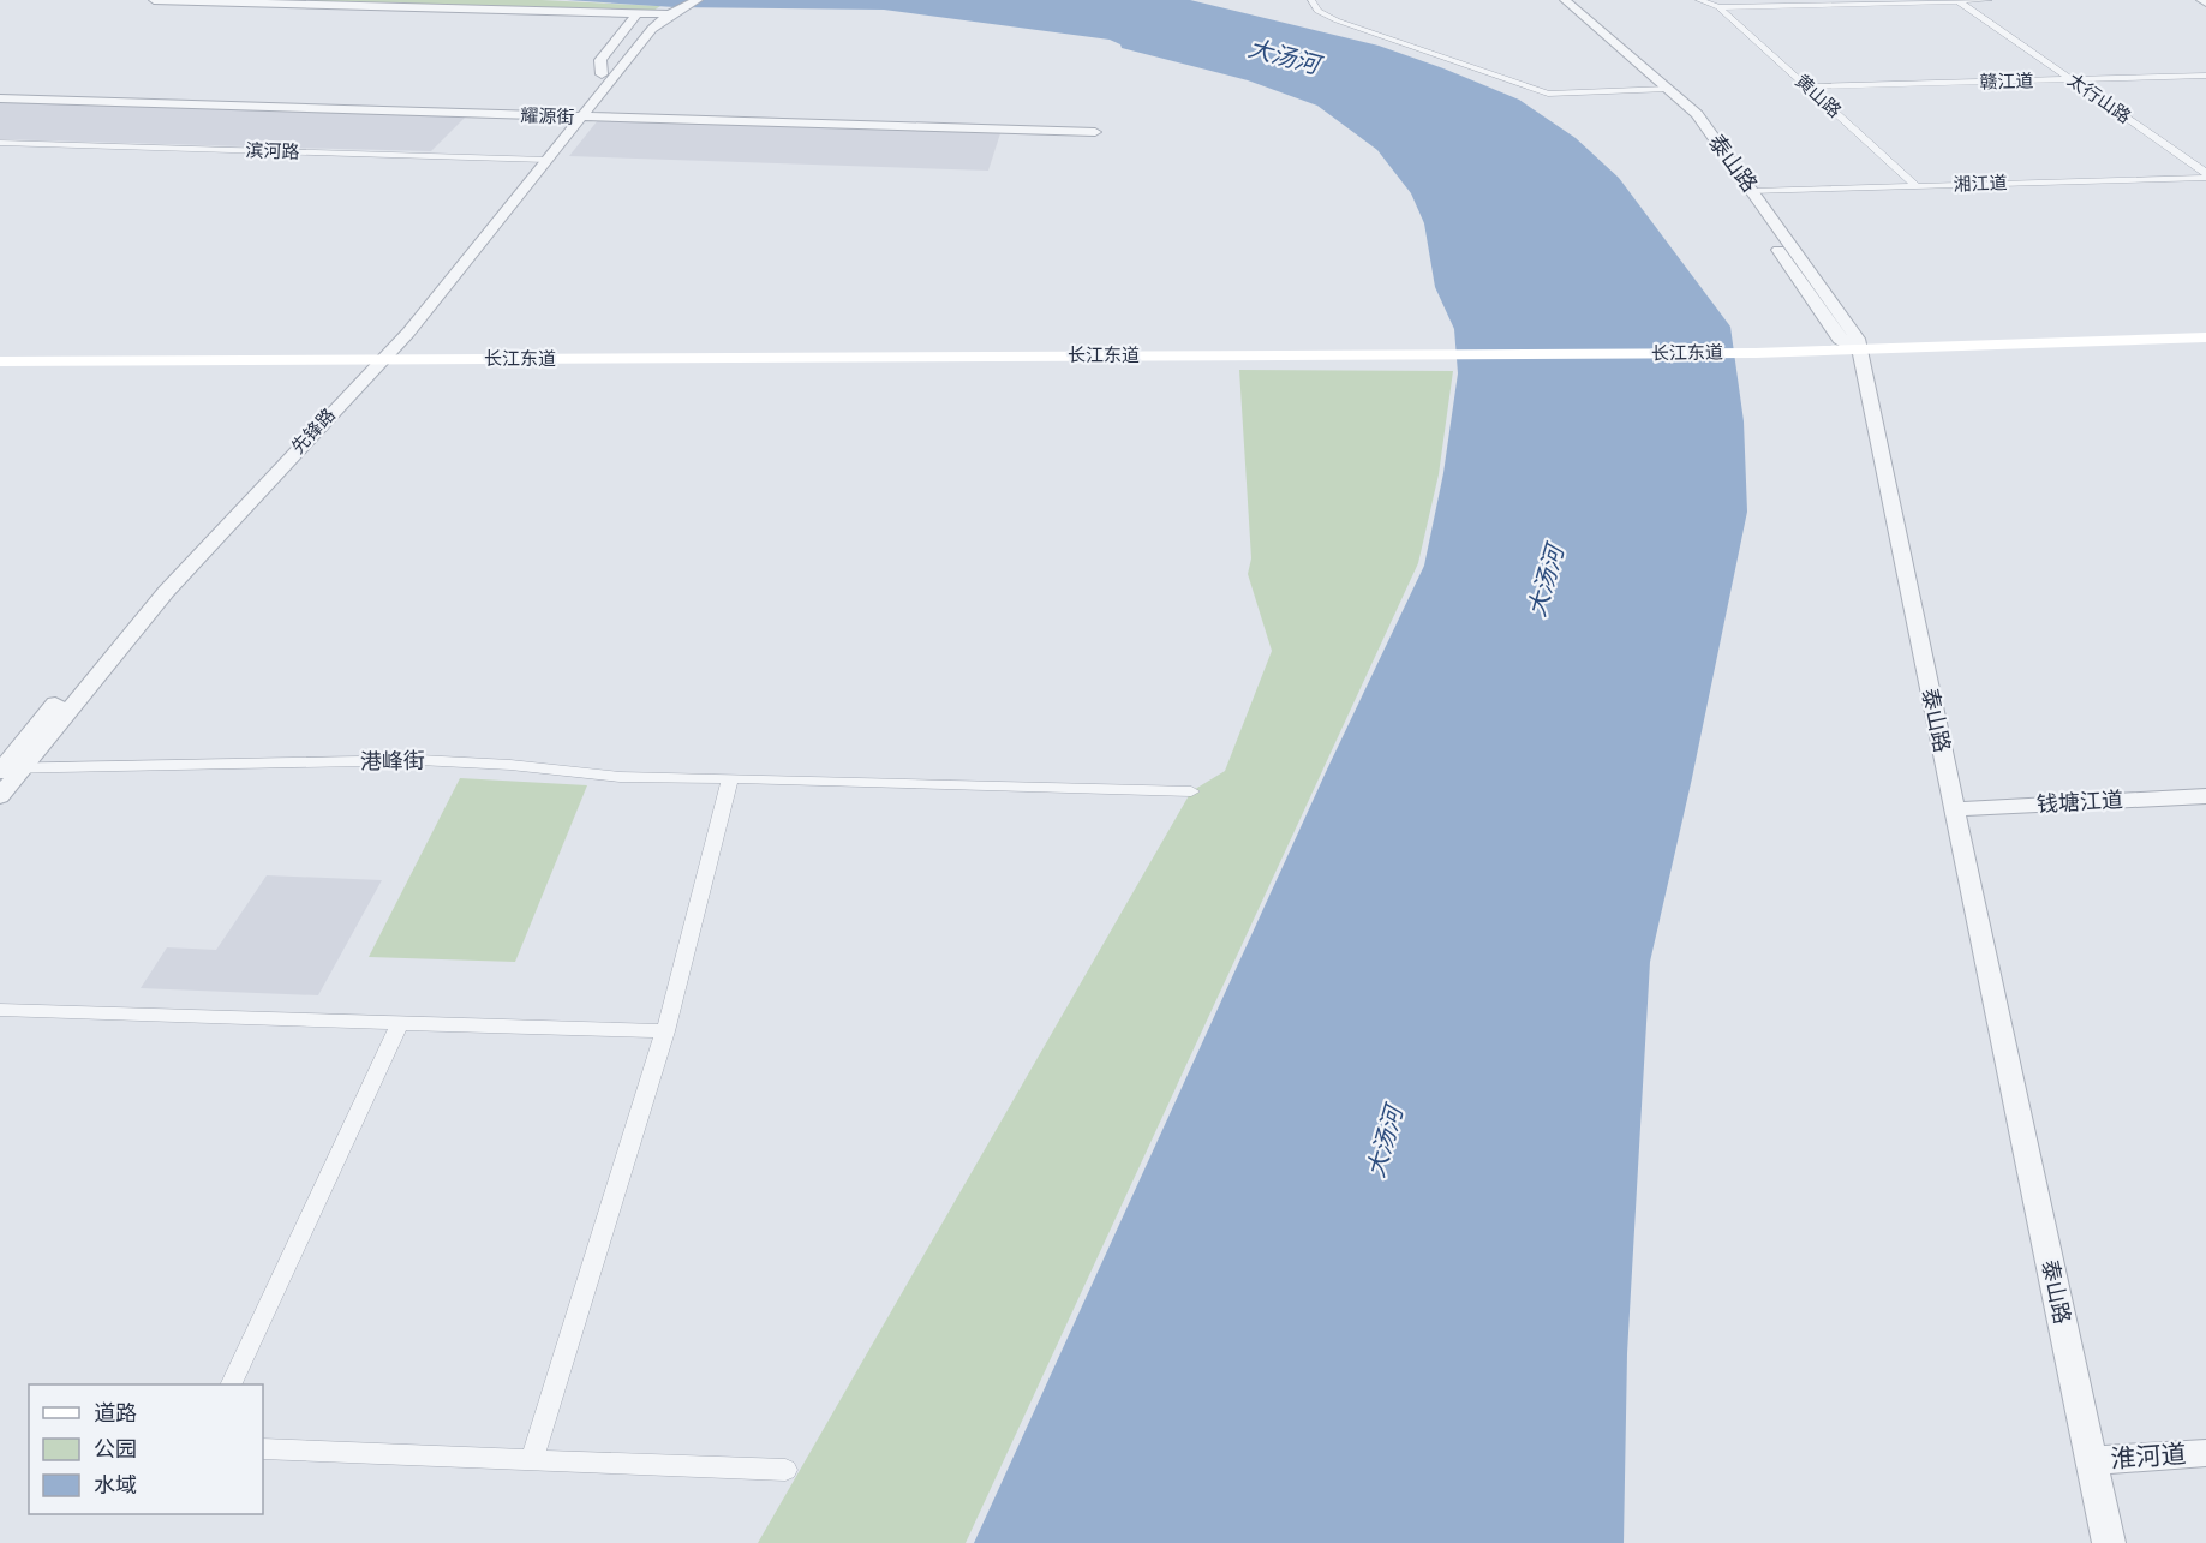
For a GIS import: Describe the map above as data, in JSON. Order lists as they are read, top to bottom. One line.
{"streets":{"main road":["长江东道"],"street":["赣江道","黄山路","太行山路","耀源街","滨河路","泰山路","湘江道","先锋路","港峰街","钱塘江道","淮河道"]},"crossings":[["赣江道","黄山路"],["赣江道","太行山路"],["黄山路","湘江道"],["耀源街","先锋路"],["滨河路","先锋路"],["泰山路","湘江道"],["泰山路","长江东道"],["泰山路","钱塘江道"],["泰山路","淮河道"],["长江东道","先锋路"],["先锋路","港峰街"]],"water":["大汤河"],"legend":["道路","公园","水域"]}
